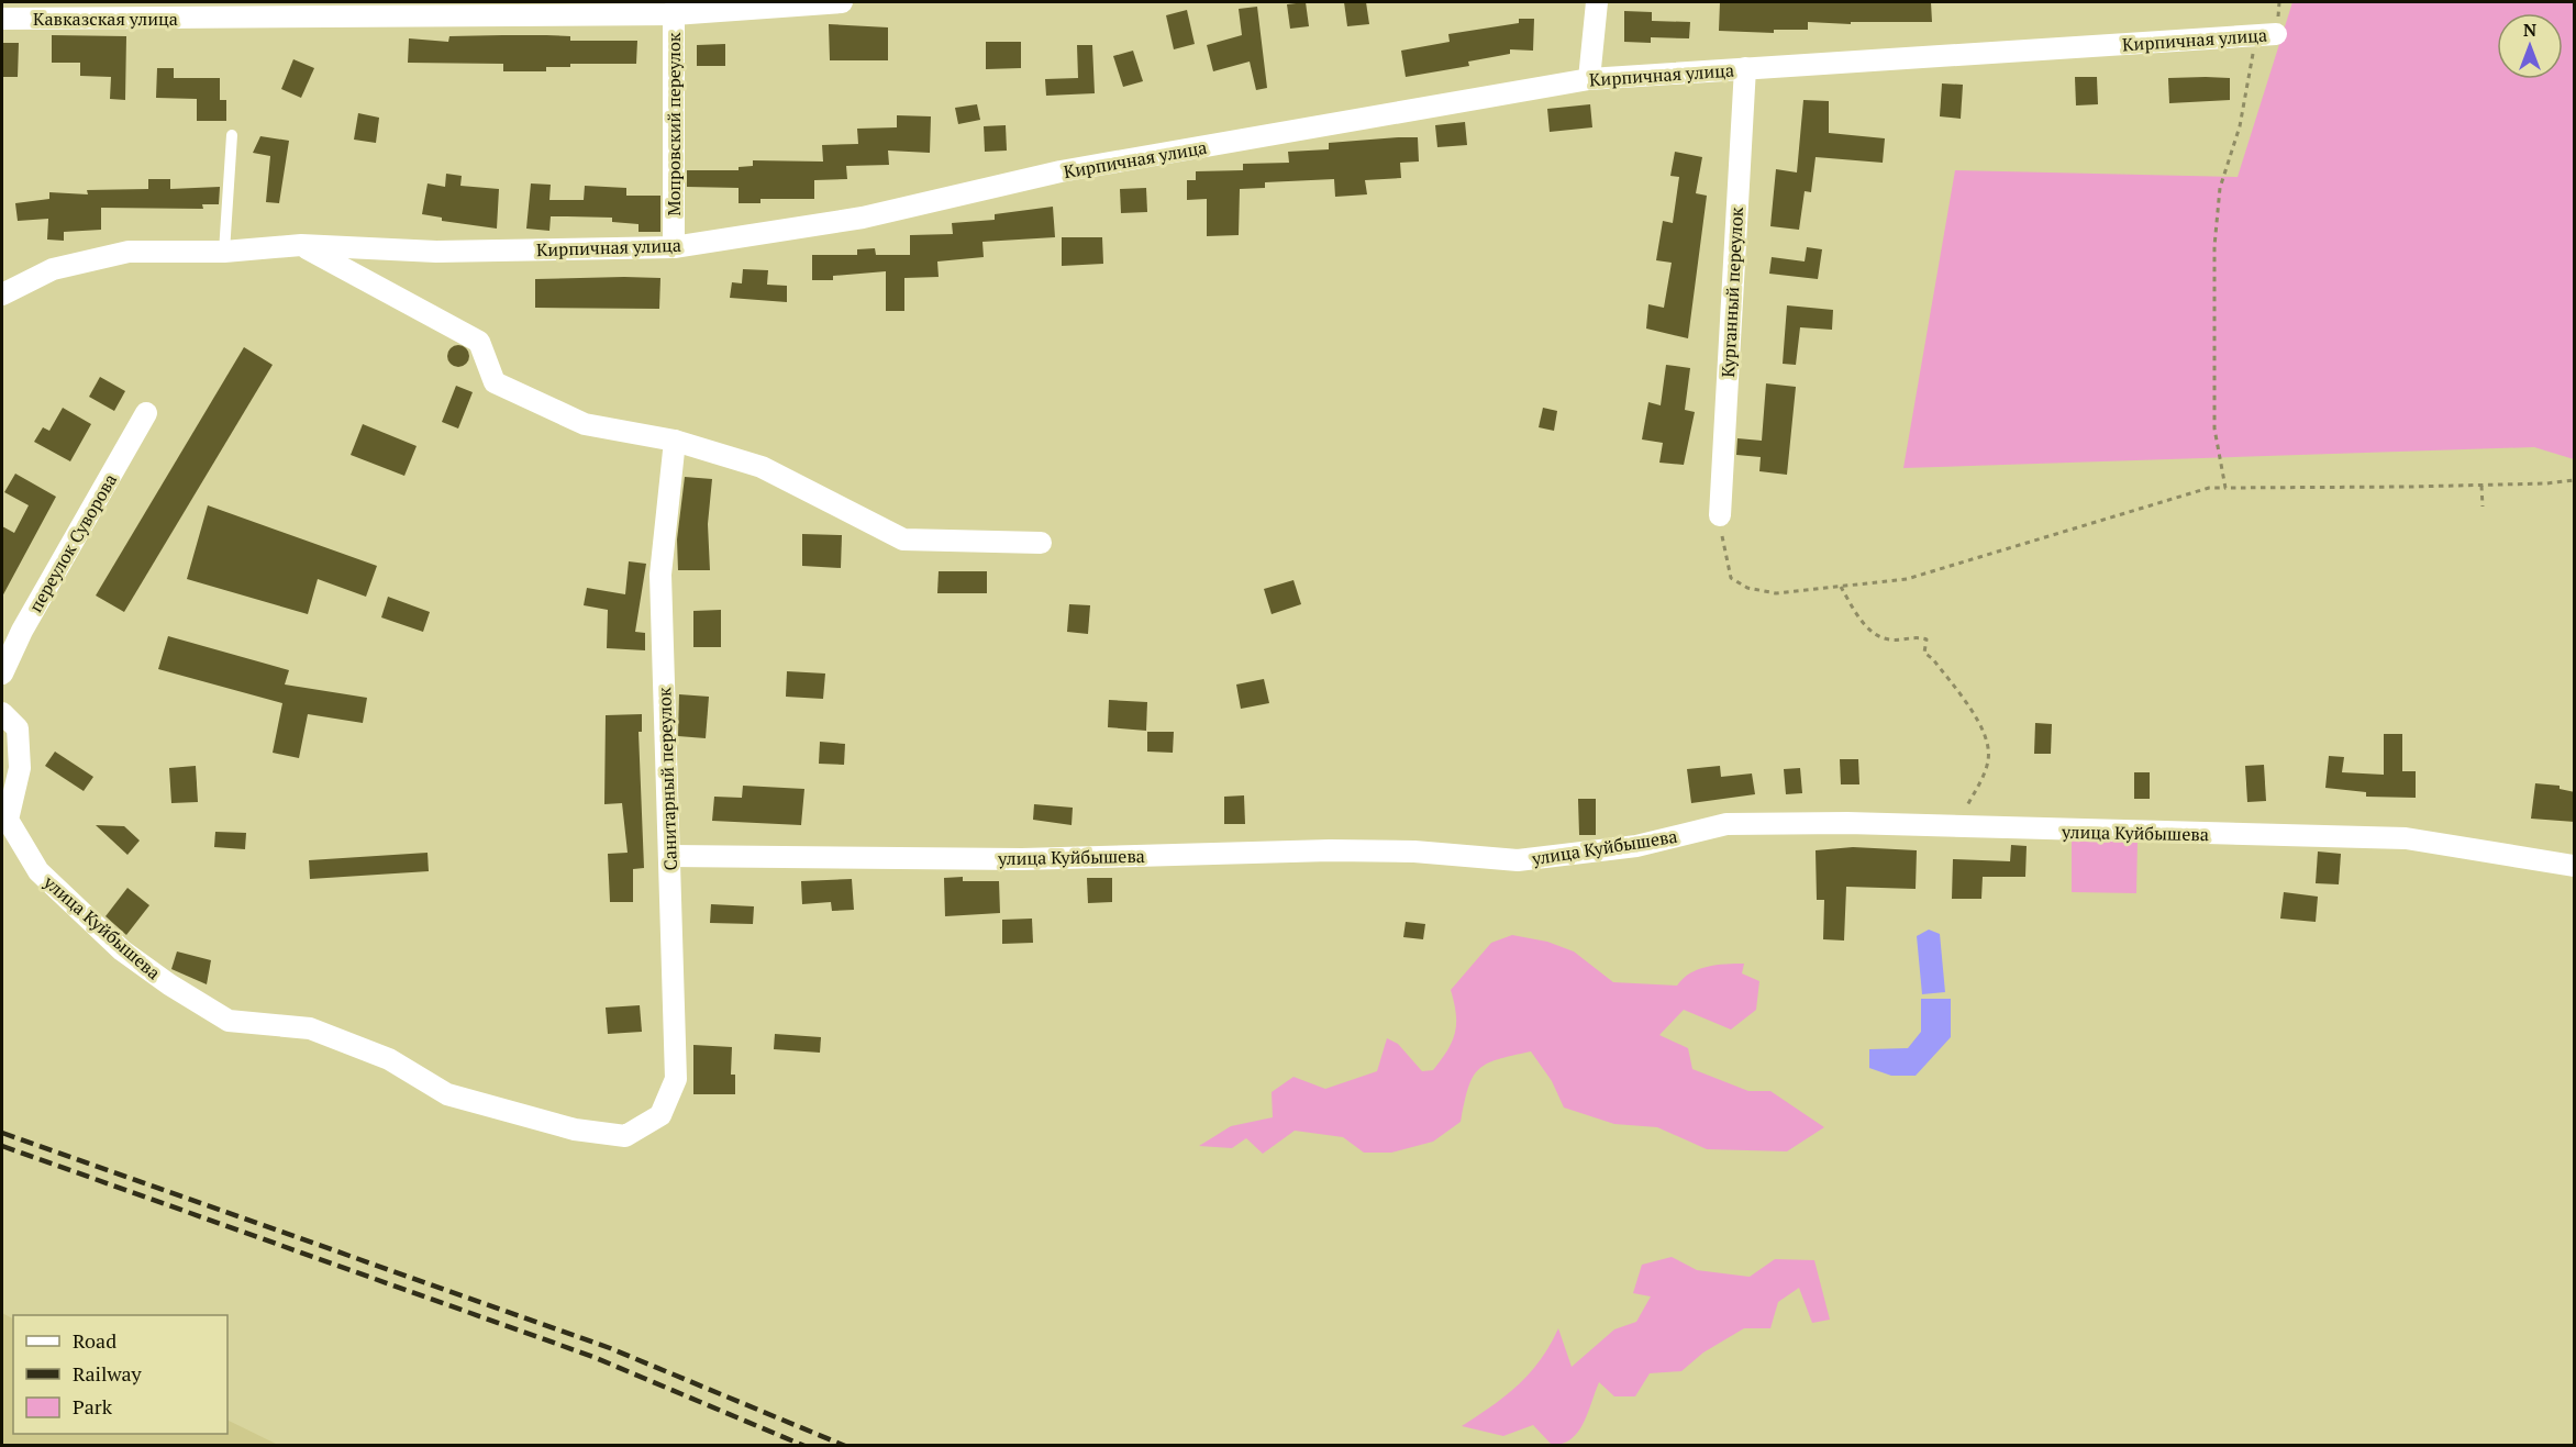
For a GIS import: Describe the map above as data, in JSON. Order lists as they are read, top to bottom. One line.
{"streets":{"street":["Кавказская улица","Кирпичная улица","Мопровский переулок","Курганный переулок","переулок Суворова","Санитарный переулок","улица Куйбышева"]},"crossings":[["Кавказская улица","Мопровский переулок"],["Кирпичная улица","Мопровский переулок"],["Кирпичная улица","Курганный переулок"],["Санитарный переулок","улица Куйбышева"]],"legend":["Road","Railway","Park"],"north":"top"}
